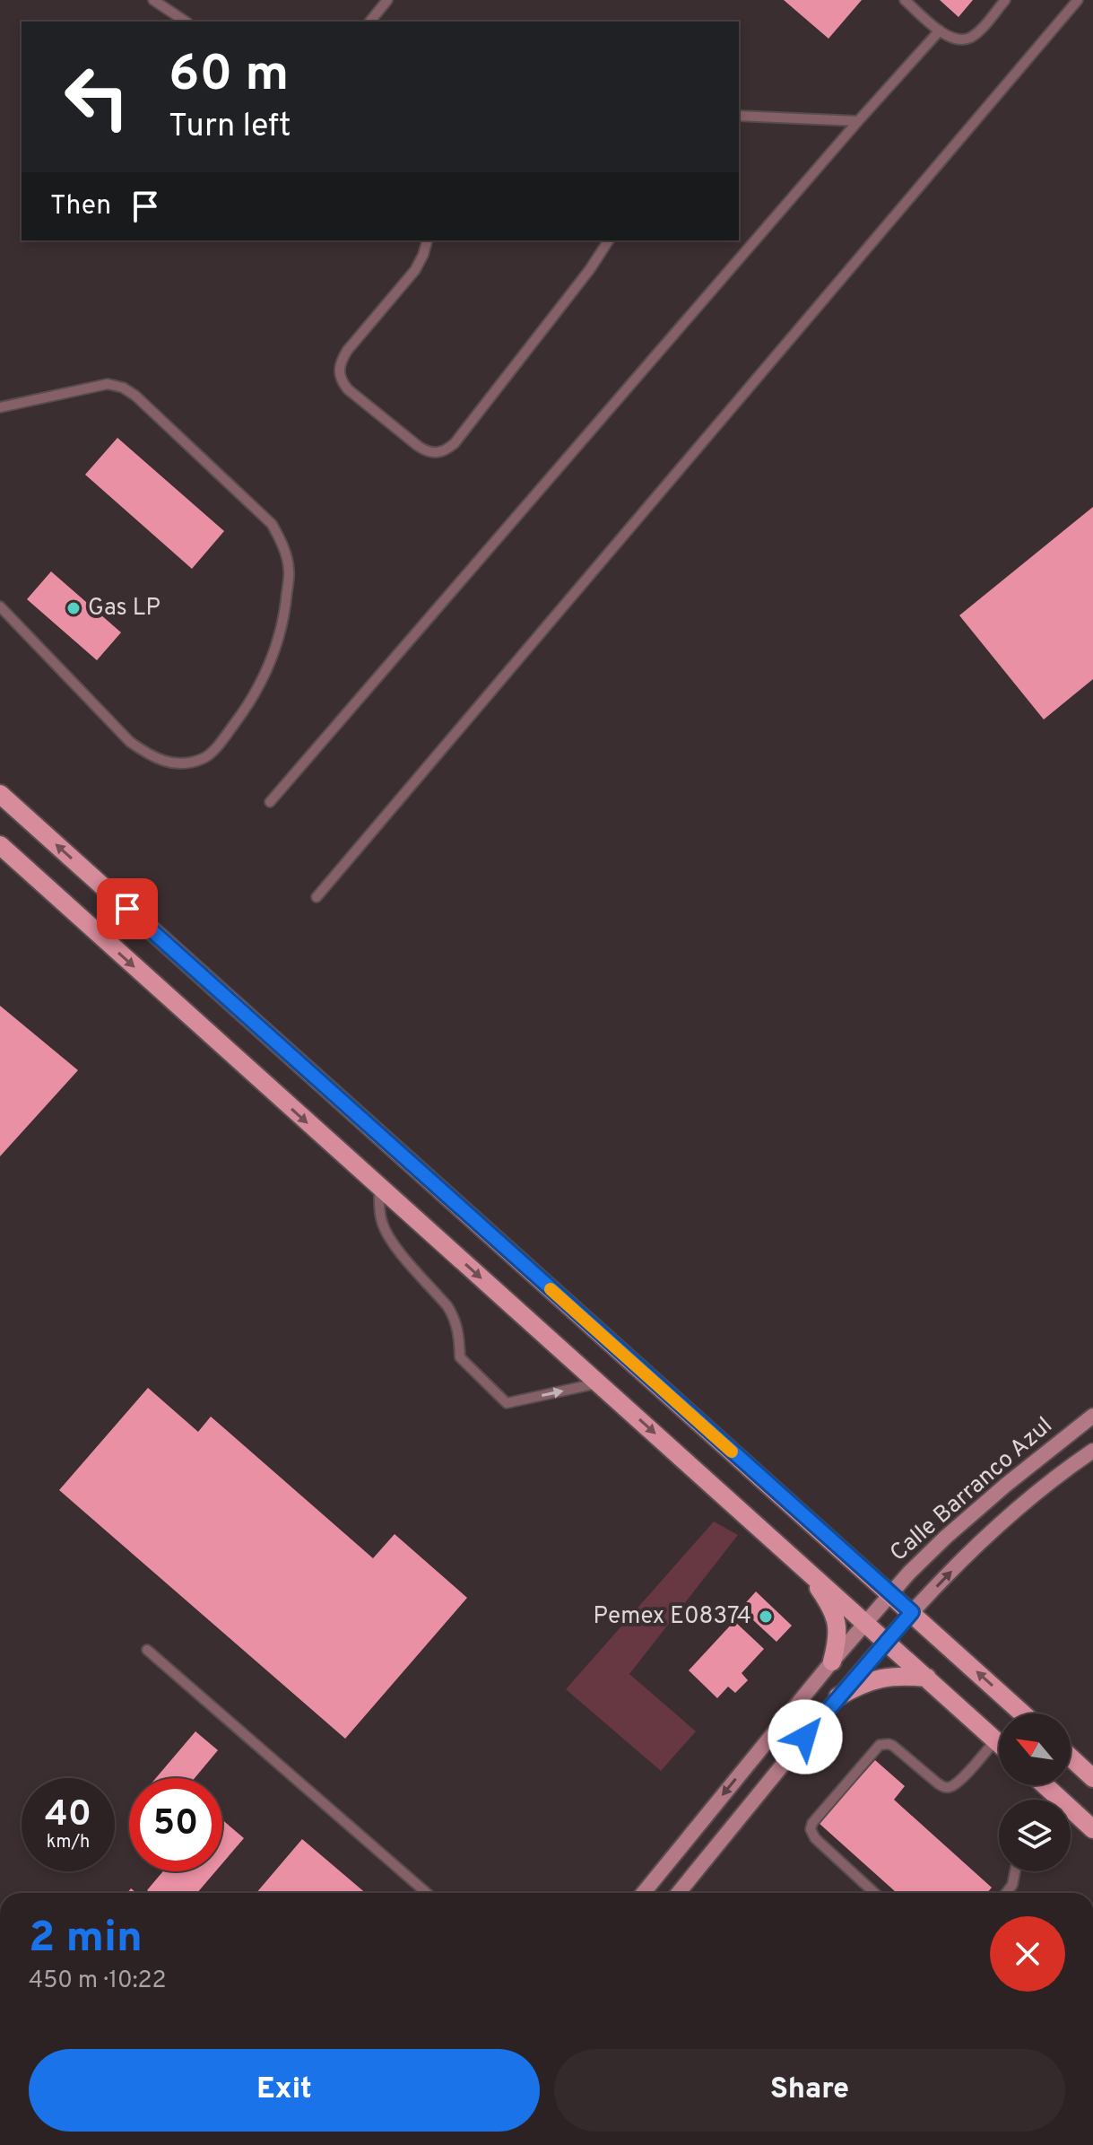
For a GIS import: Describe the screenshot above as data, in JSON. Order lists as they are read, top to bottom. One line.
{"streets":{"main road":["Calle Barranco Azul"]},"places":["Gas LP","Pemex E08374"],"north":"top left","page":{"turn":["60 m","Turn left"],"then":"Then","speed":"40 km/h","limit":"50","heading":["2 min","450 m · 10:22"],"buttons":["Exit","Share"]}}
